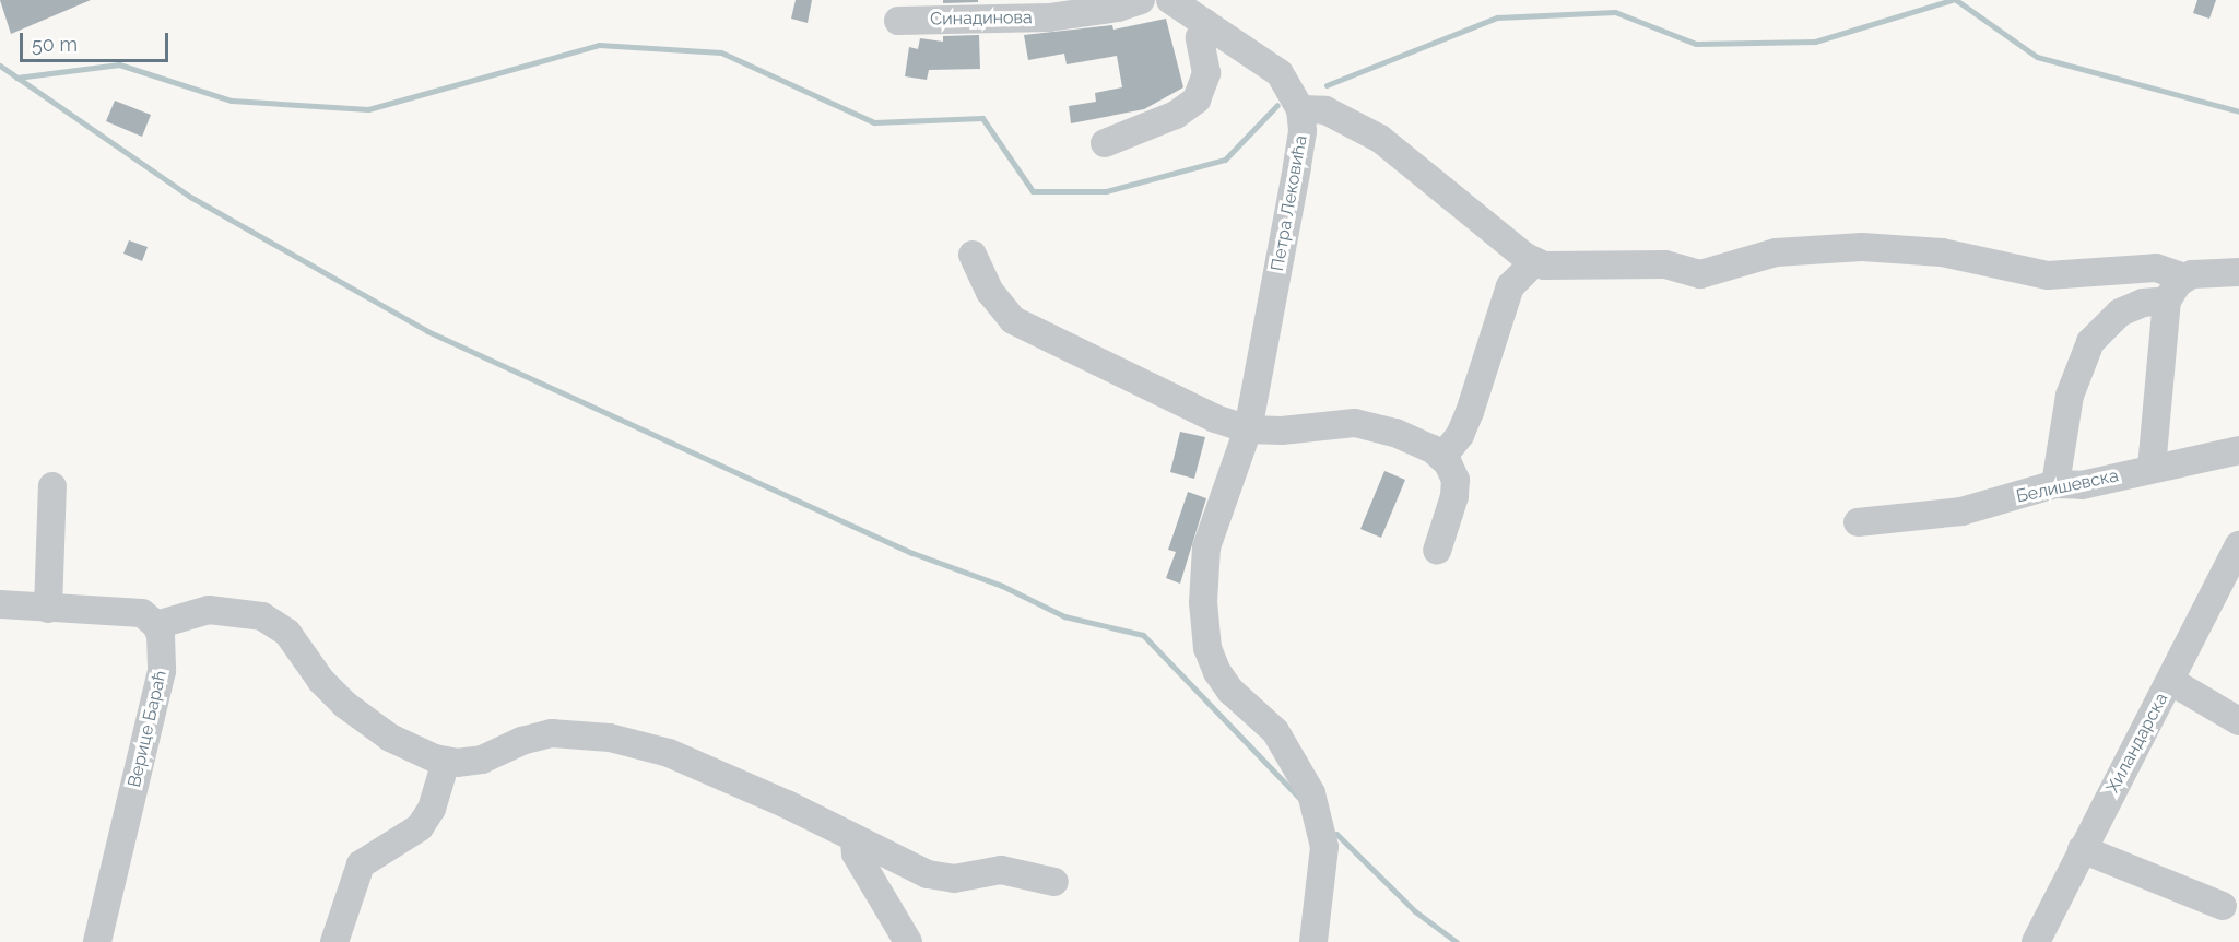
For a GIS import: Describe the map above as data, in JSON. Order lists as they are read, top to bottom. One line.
{"streets":{"street":["Синадинова","Петра Лековића","Белишевска","Верице Бараћ","Хиландарска"]},"scale_bar":"50 m"}
